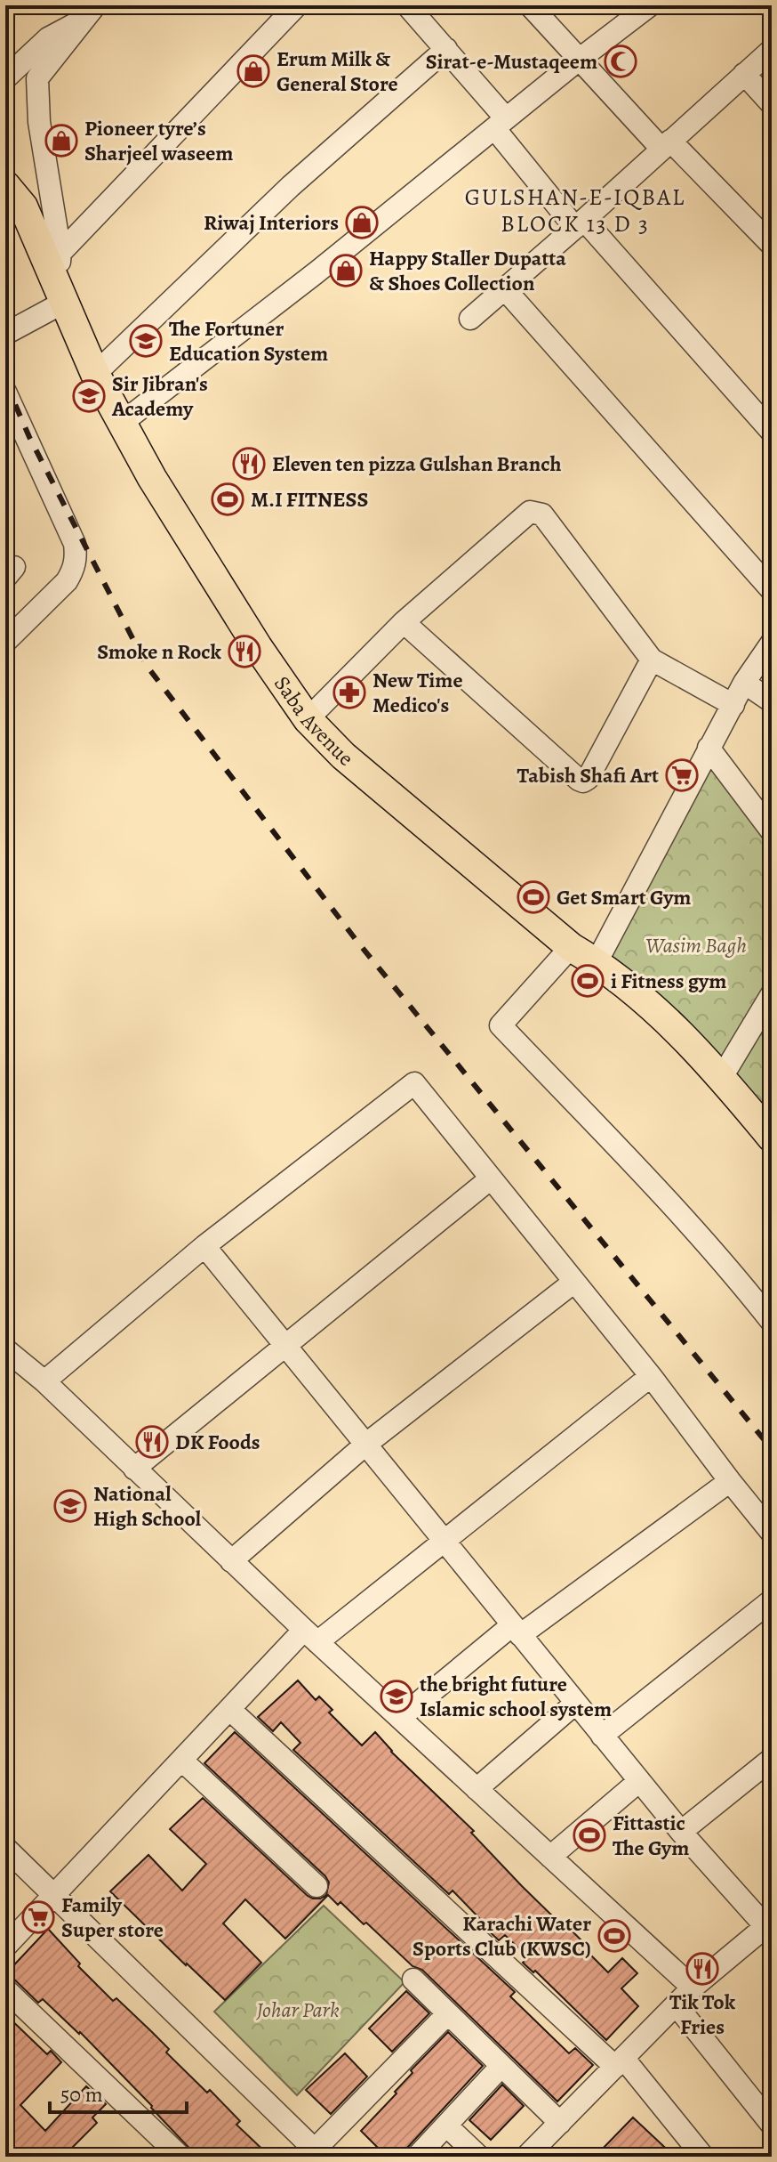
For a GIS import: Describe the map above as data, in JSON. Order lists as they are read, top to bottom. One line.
{"streets":{"main road":["Saba Avenue"]},"districts":["GULSHAN-E-IQBAL BLOCK 13 D 3"],"parks":["Wasim Bagh","Johar Park"],"places":{"mosque":["Sirat-e-Mustaqeem"],"shop":["Erum Milk & General Store","Pioneer tyre’s Sharjeel waseem","Riwaj Interiors","Happy Staller Dupatta & Shoes Collection"],"school or university":["The Fortuner Education System","Sir Jibran's Academy","National High School","the bright future Islamic school system"],"restaurant":["Eleven ten pizza Gulshan Branch","Smoke n Rock","DK Foods","Tik Tok Fries"],"sports":["M.I FITNESS","Get Smart Gym","i Fitness gym","Fittastic The Gym","Karachi Water Sports Club (KWSC)"],"pharmacy":["New Time Medico's"],"supermarket":["Tabish Shafi Art","Family Super store"]},"scale_bar":"50 m"}
